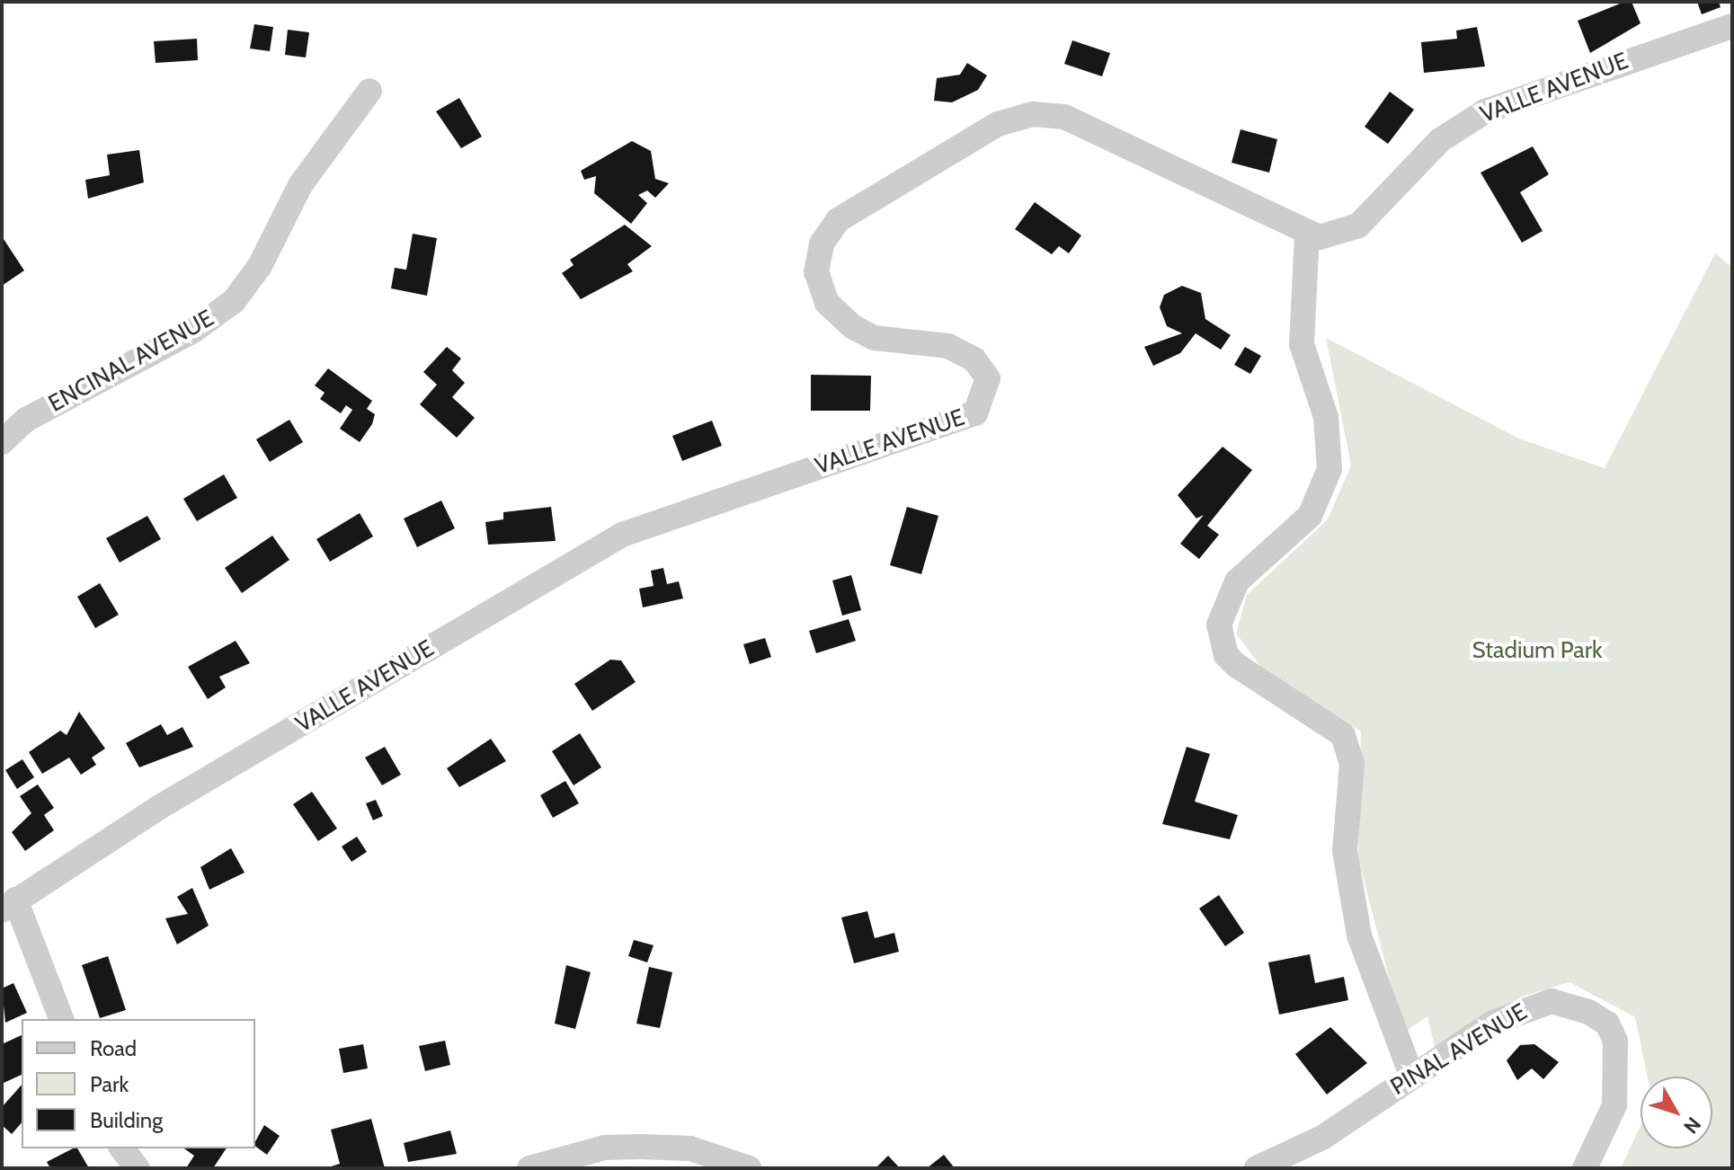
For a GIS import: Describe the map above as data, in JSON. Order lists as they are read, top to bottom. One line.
{"streets":{"street":["VALLE AVENUE","ENCINAL AVENUE","PINAL AVENUE"]},"parks":["Stadium Park"],"legend":["Road","Park","Building"],"north":"bottom right"}
